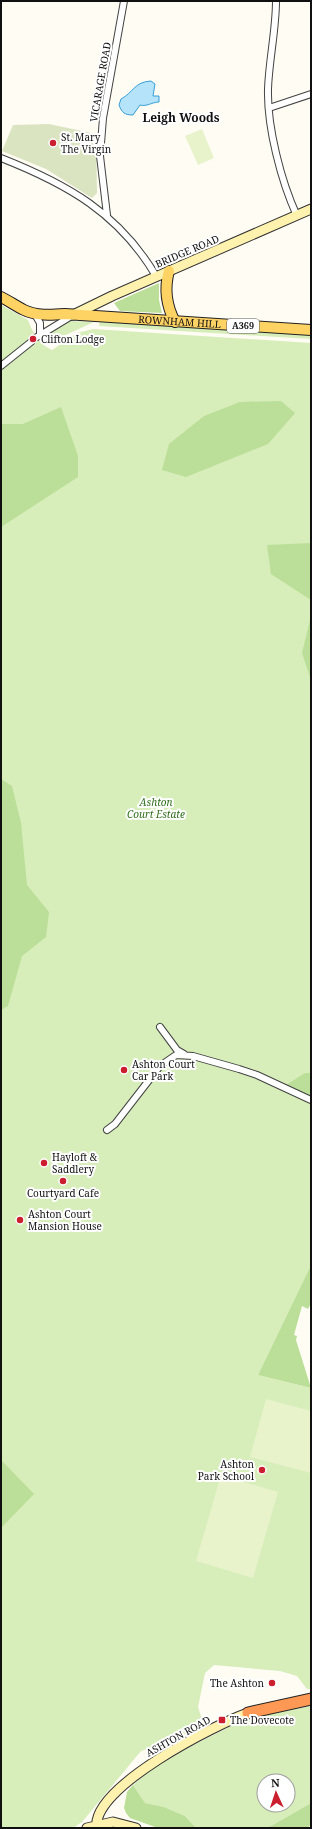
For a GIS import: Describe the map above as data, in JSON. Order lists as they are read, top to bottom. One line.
{"streets":{"main road":["BRIDGE ROAD","ROWNHAM HILL","A369","ASHTON ROAD"],"street":["VICARAGE ROAD"]},"crossings":[["BRIDGE ROAD","ROWNHAM HILL"],["BRIDGE ROAD","A369"],["ROWNHAM HILL","A369"]],"districts":["Leigh Woods"],"parks":["Ashton Court Estate"],"places":{"other":["St. Mary The Virgin","Clifton Lodge","Ashton Court Car Park","Hayloft & Saddlery","Courtyard Cafe","Ashton Court Mansion House","Ashton Park School","The Ashton"],"transit":["The Dovecote"]},"north":"top"}
